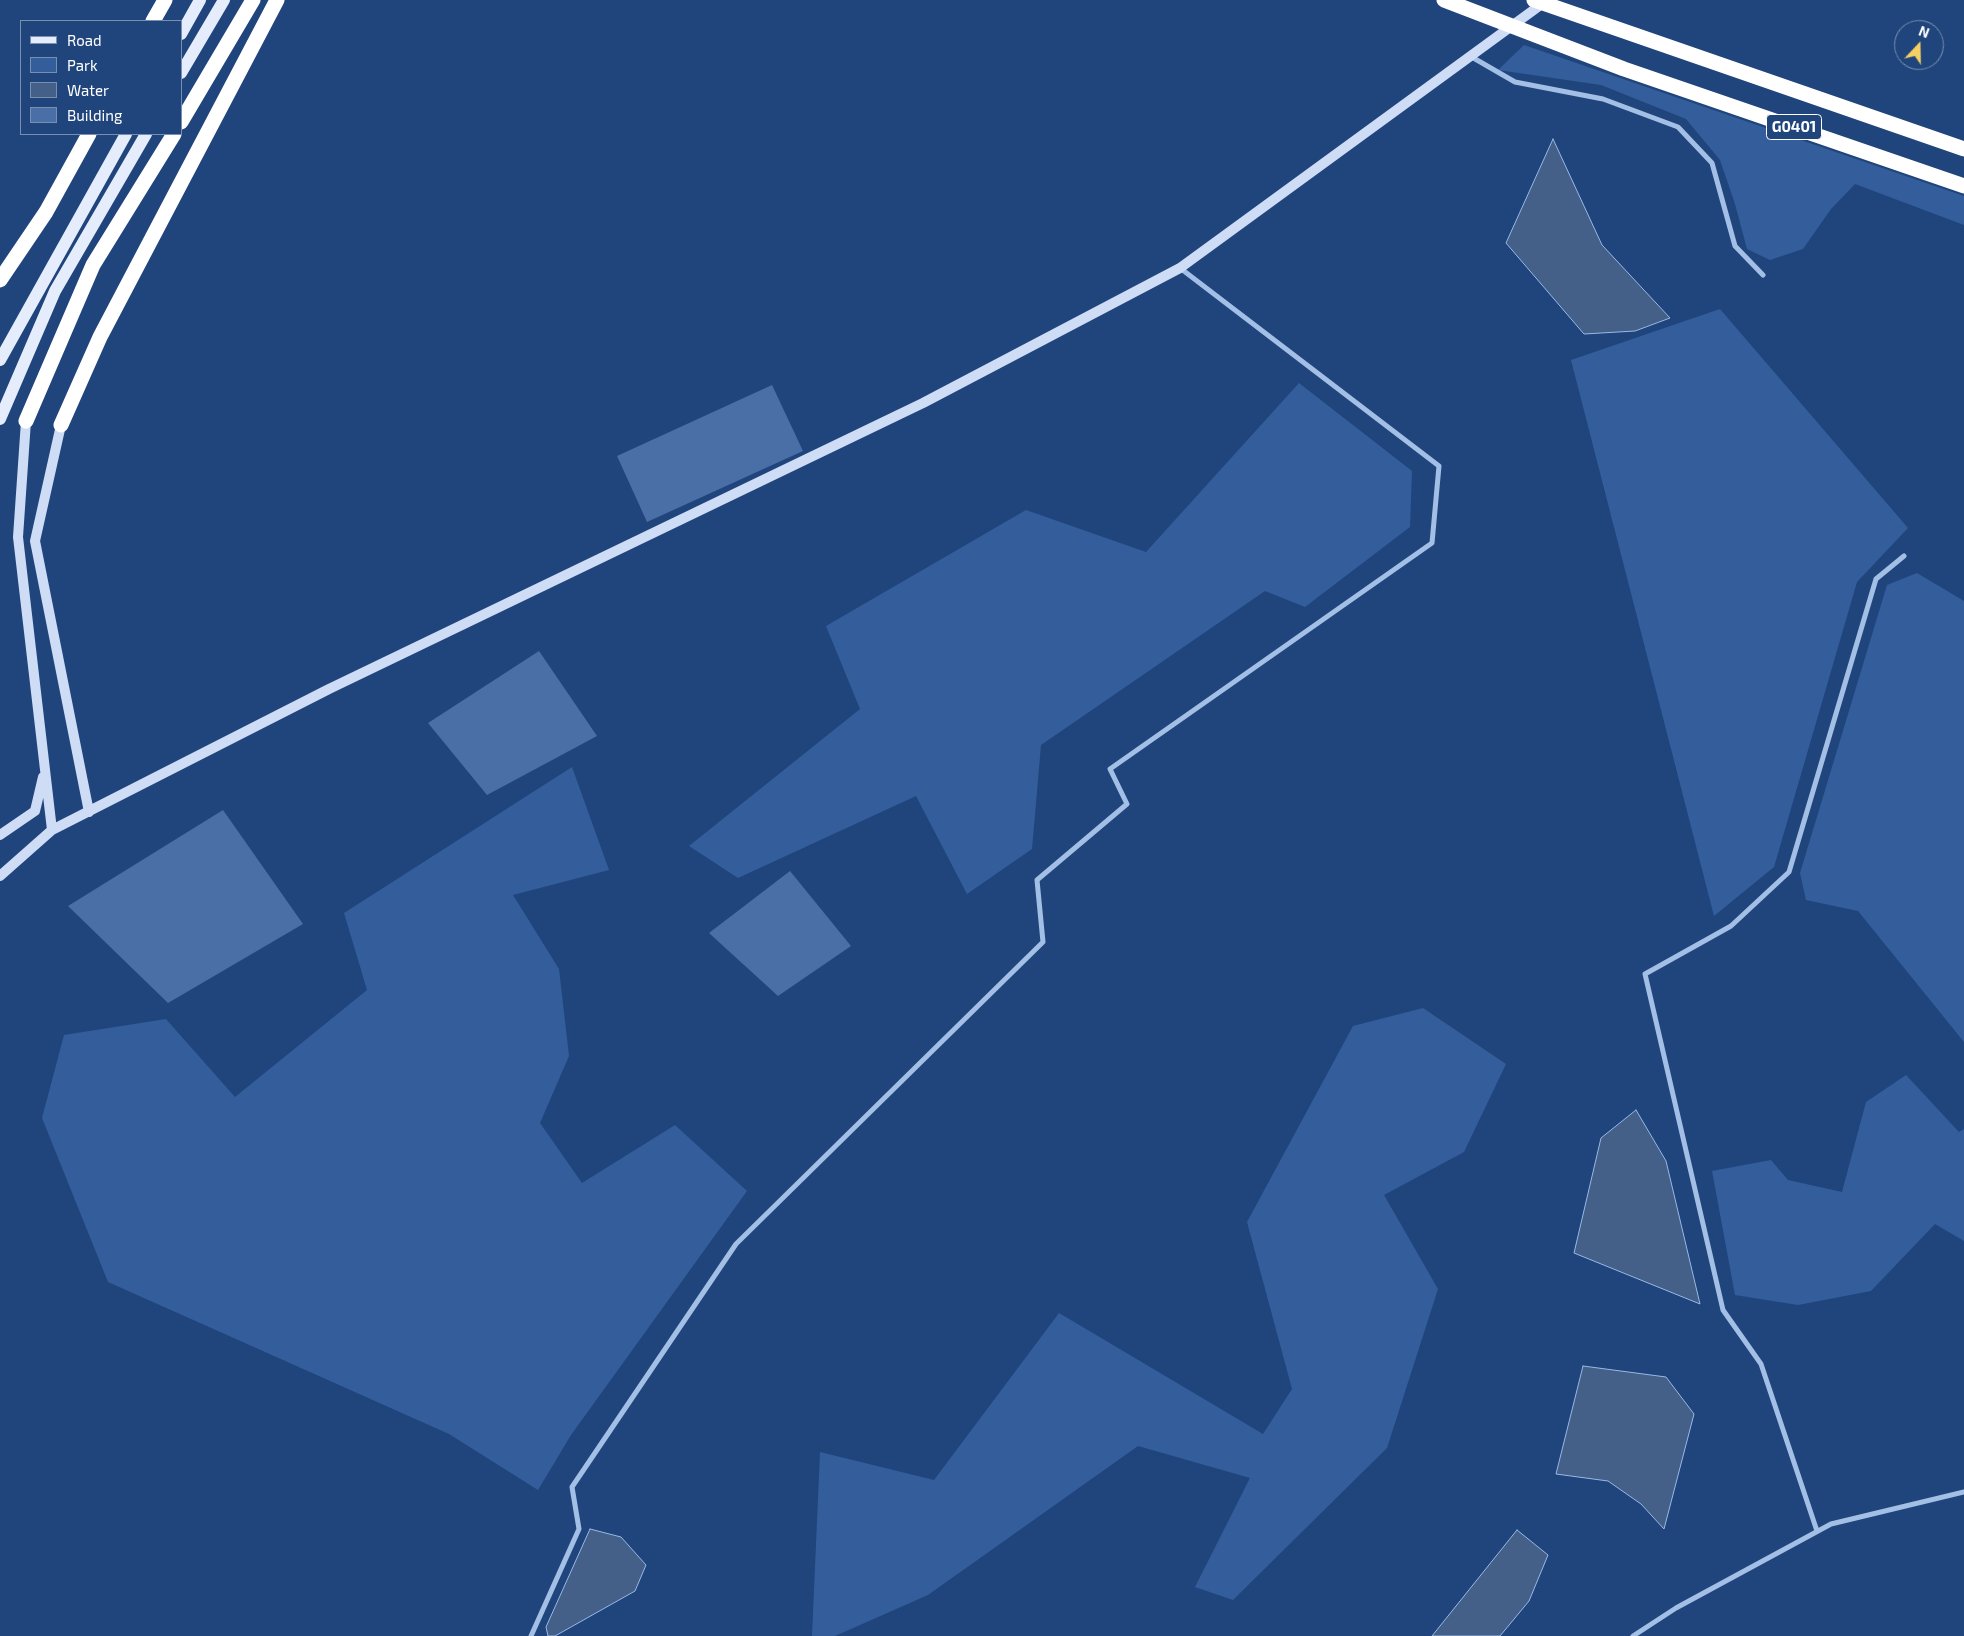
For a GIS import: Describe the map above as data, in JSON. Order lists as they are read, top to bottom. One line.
{"streets":{"highway":["G0401"]},"legend":["Road","Park","Water","Building"],"north":"top"}
